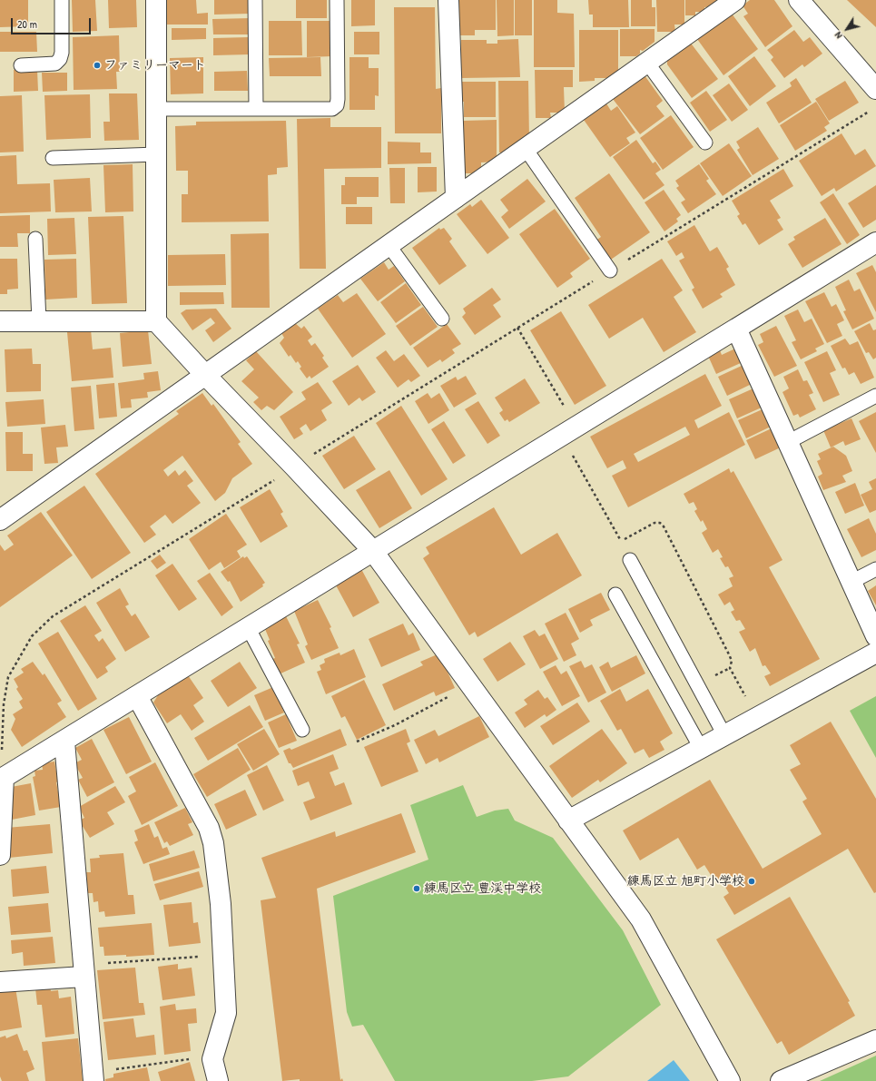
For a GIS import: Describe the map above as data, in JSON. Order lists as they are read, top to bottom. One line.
{"places":["ファミリーマート","練馬区立 旭町小学校","練馬区立 豊渓中学校"],"scale_bar":"20 m","north":"bottom left"}
